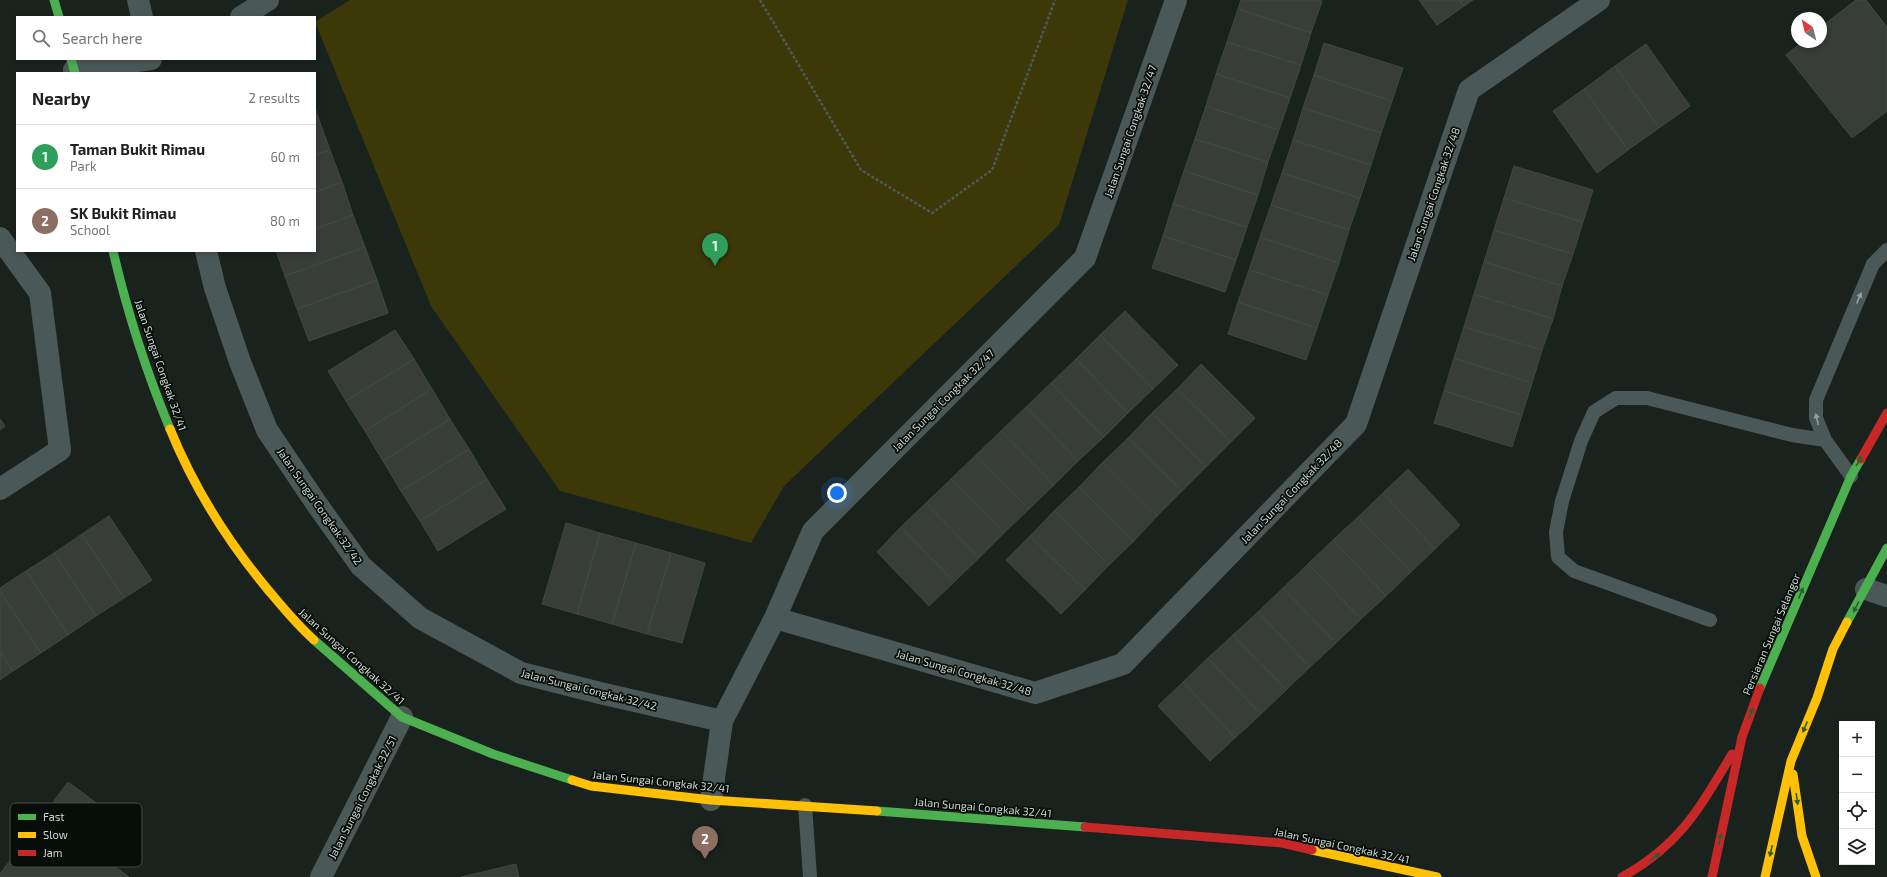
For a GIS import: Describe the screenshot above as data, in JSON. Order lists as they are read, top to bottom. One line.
{"streets":{"street":["Jalan Sungai Congkak 32/47","Jalan Sungai Congkak 32/48","Jalan Sungai Congkak 32/41","Jalan Sungai Congkak 32/42","Persiaran Sungai Selangor","Jalan Sungai Congkak 32/51"]},"crossings":[["Jalan Sungai Congkak 32/47","Jalan Sungai Congkak 32/48"],["Jalan Sungai Congkak 32/47","Jalan Sungai Congkak 32/41"],["Jalan Sungai Congkak 32/47","Jalan Sungai Congkak 32/42"],["Jalan Sungai Congkak 32/41","Jalan Sungai Congkak 32/51"]],"legend":["Fast","Slow","Jam"],"north":"top left","page":{"search":"Search here","heading":["Nearby","2 results"],"list":[{"mark":"1","name":"Taman Bukit Rimau","note":"Park","value":"60 m"},{"mark":"2","name":"SK Bukit Rimau","note":"School","value":"80 m"}],"pins":["1","2"],"map_buttons":["+","−"]}}
